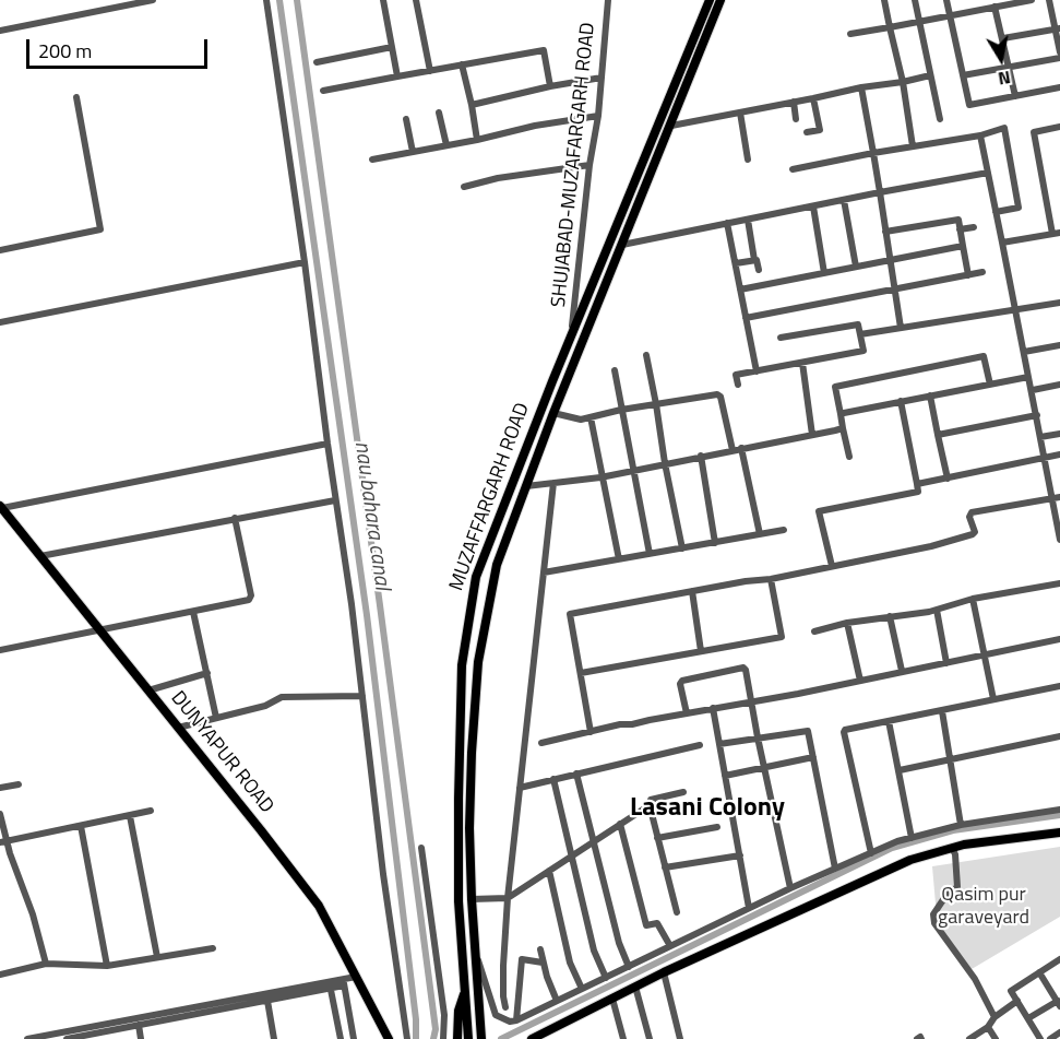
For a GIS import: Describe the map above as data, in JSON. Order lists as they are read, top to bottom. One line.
{"streets":{"main road":["MUZAFFARGARH ROAD","DUNYAPUR ROAD"],"street":["SHUJABAD-MUZAFARGARH ROAD"]},"crossings":[["SHUJABAD-MUZAFARGARH ROAD","MUZAFFARGARH ROAD"]],"districts":["Lasani Colony"],"water":["nau bahara canal"],"parks":["Qasim pur garaveyard"],"scale_bar":"200 m","north":"bottom"}
